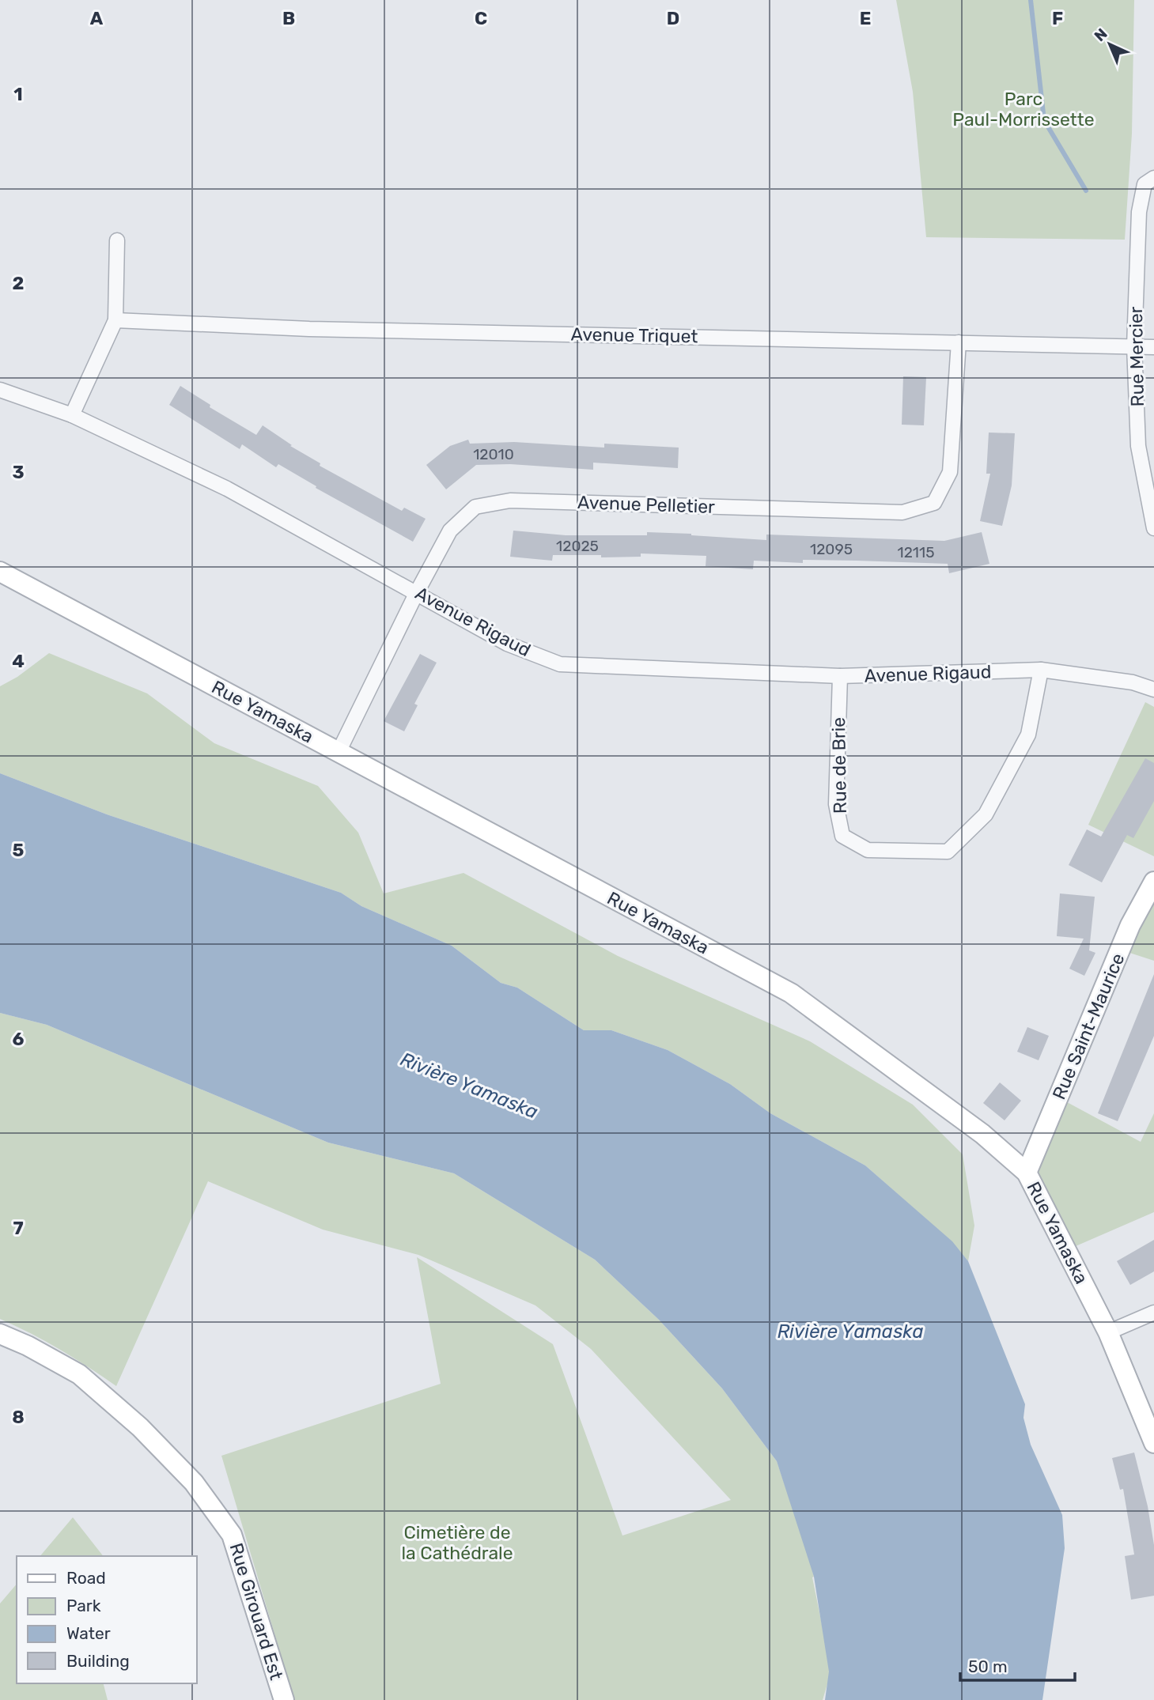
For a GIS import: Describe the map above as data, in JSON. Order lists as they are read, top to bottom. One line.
{"streets":{"street":["Avenue Triquet","Rue Mercier","Avenue Pelletier","Avenue Rigaud","Rue Yamaska","Rue de Brie","Rue Saint-Maurice","Rue Girouard Est"]},"crossings":[["Avenue Triquet","Rue Mercier"],["Avenue Triquet","Avenue Pelletier"],["Avenue Pelletier","Avenue Rigaud"],["Avenue Pelletier","Rue Yamaska"],["Avenue Rigaud","Rue de Brie"],["Rue Yamaska","Rue Saint-Maurice"]],"water":["Rivière Yamaska"],"parks":["Parc Paul-Morrissette","Cimetière de la Cathédrale"],"house_numbers":["12010","12025","12095","12115"],"legend":["Road","Park","Water","Building"],"scale_bar":"50 m","north":"top left","grid":{"columns":["A","B","C","D","E","F"],"rows":["1","2","3","4","5","6","7","8"]}}
